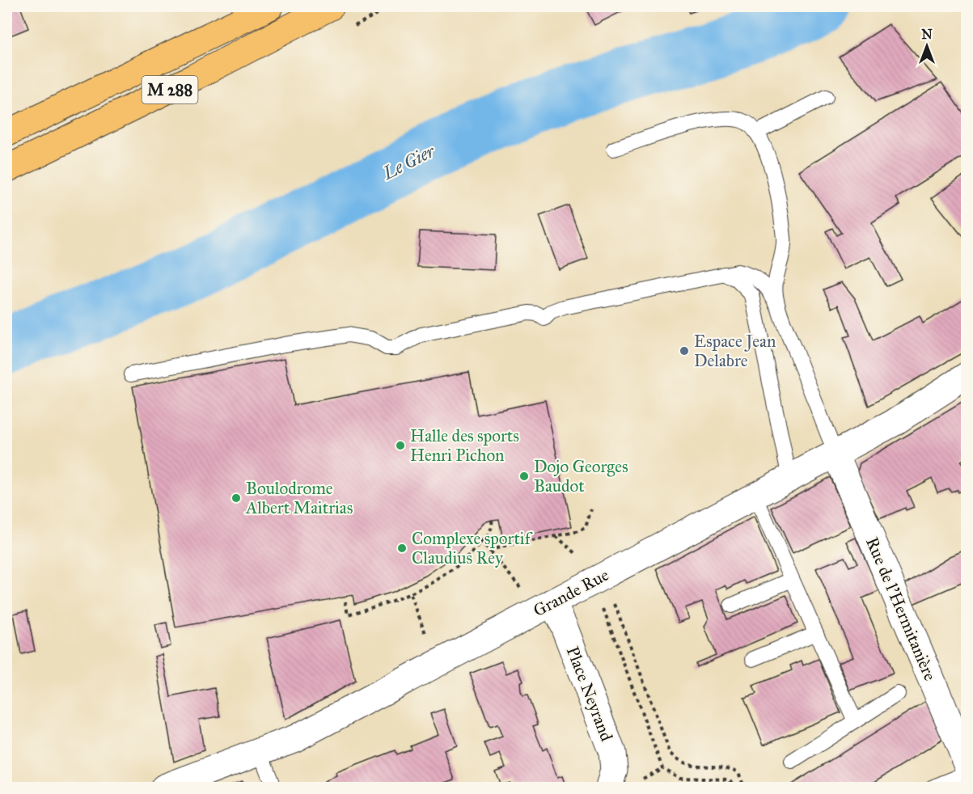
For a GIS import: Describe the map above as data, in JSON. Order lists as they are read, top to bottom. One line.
{"streets":{"main road":["M 288"],"street":["Grande Rue","Rue de l'Hermitanière","Place Neyrand"]},"crossings":[["Grande Rue","Rue de l'Hermitanière"],["Grande Rue","Place Neyrand"]],"water":["Le Gier"],"places":["Espace Jean Delabre","Halle des sports Henri Pichon","Dojo Georges Baudot","Boulodrome Albert Maitrias","Complexe sportif Claudius Rey"],"north":"top"}
